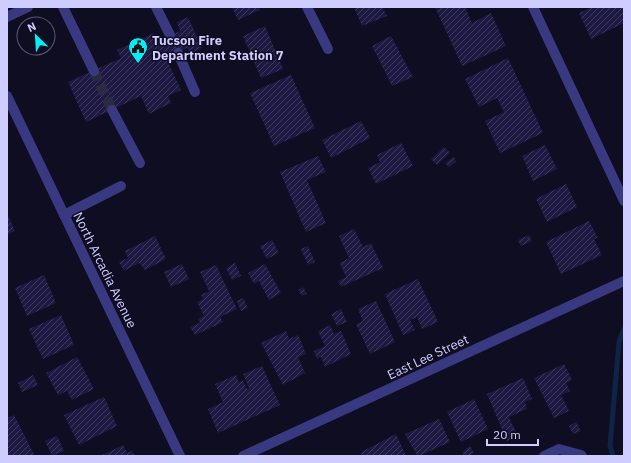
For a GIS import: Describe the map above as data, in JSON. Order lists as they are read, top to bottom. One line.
{"streets":{"street":["North Arcadia Avenue","East Lee Street"]},"places":{"public building":["Tucson Fire Department Station 7"]},"scale_bar":"20 m","north":"top left"}
